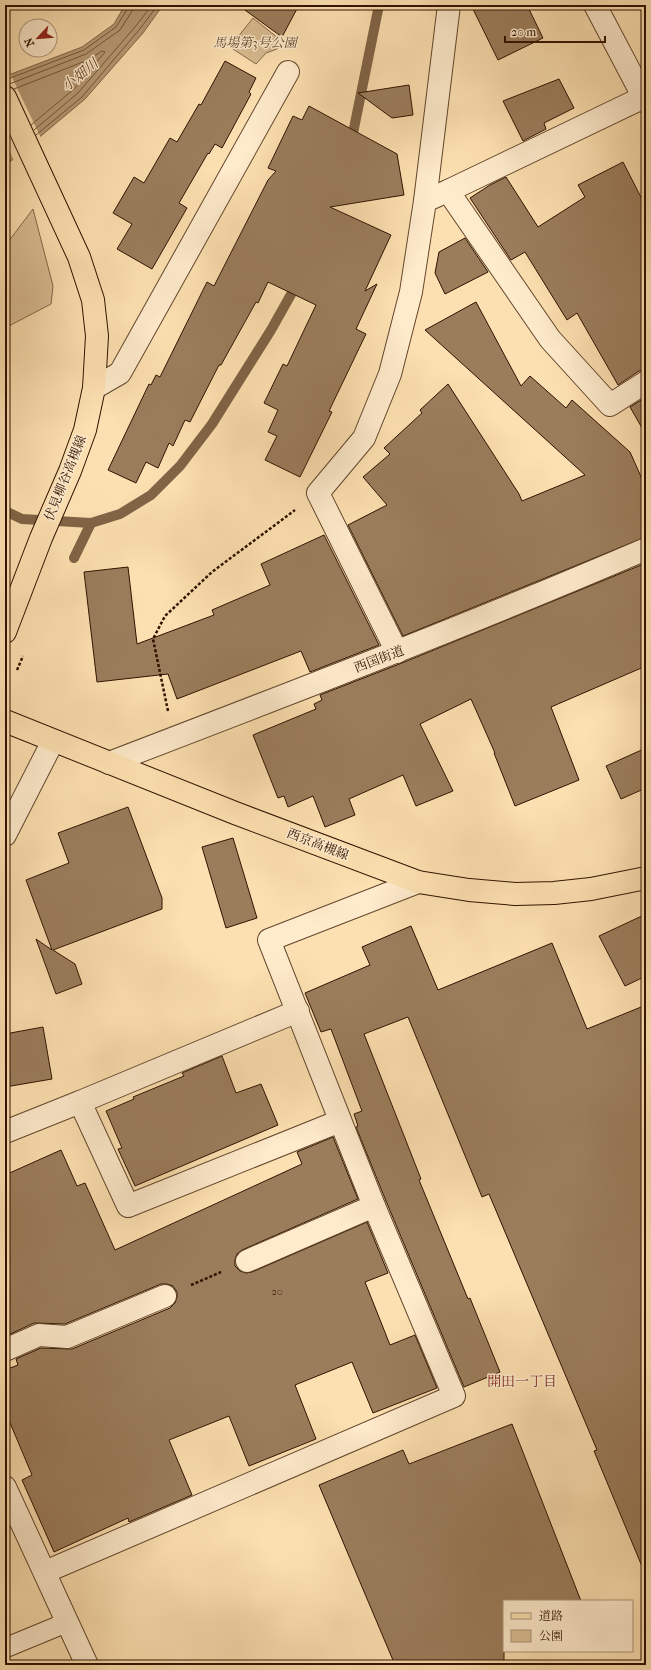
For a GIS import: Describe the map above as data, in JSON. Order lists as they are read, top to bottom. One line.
{"streets":{"main road":["伏見柳谷高槻線","西京高槻線"],"street":["西国街道"]},"crossings":[["西国街道","西京高槻線"]],"districts":["開田一丁目"],"water":["小畑川"],"parks":["馬場第3号公園"],"house_numbers":["20"],"legend":["道路","公園"],"scale_bar":"20 m","north":"bottom left"}
